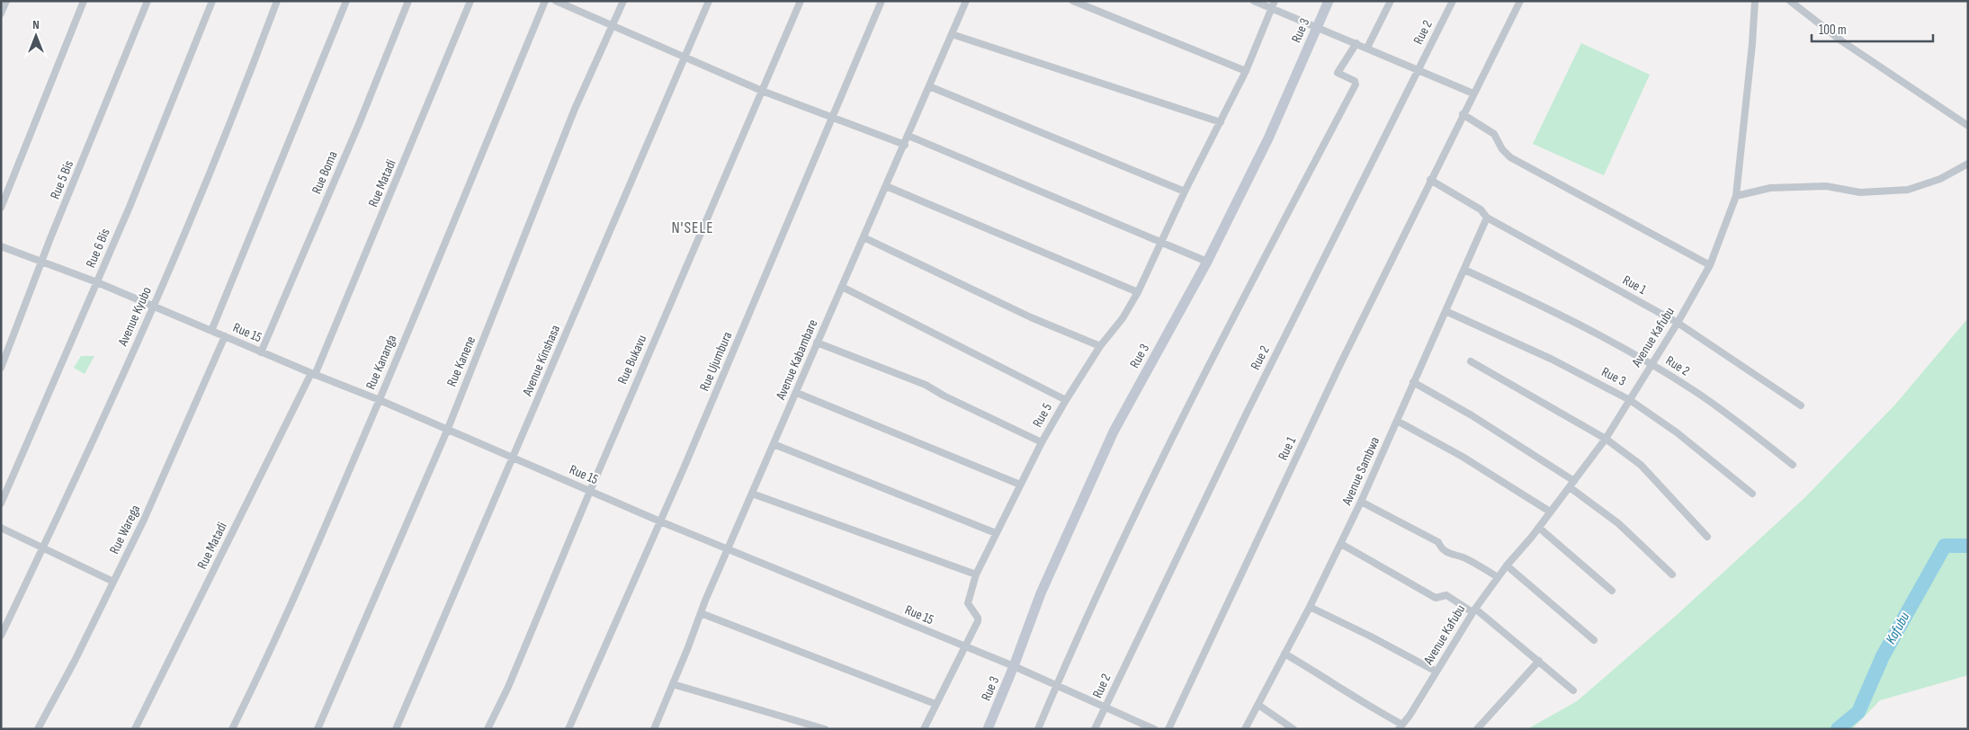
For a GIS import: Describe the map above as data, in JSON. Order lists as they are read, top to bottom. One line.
{"streets":{"street":["Rue 3","Rue 2","Rue Boma","Rue 5 Bis","Rue Matadi","Rue 6 Bis","Rue 1","Avenue Kyubo","Rue 15","Avenue Kafubu","Rue Bukavu","Avenue Kabambare","Avenue Kinshasa","Rue Kanene","Rue Ujumbura","Rue Kananga","Rue 5","Avenue Sambwa","Rue Warega"]},"crossings":[["Rue 3","Rue 15"],["Rue 3","Avenue Kafubu"],["Rue 3","Avenue Sambwa"],["Rue 2","Rue 15"],["Rue 2","Avenue Kafubu"],["Rue 2","Avenue Sambwa"],["Rue Boma","Rue 15"],["Rue 5 Bis","Rue 15"],["Rue Matadi","Rue 15"],["Rue 6 Bis","Rue 15"],["Rue 1","Avenue Kafubu"],["Rue 1","Avenue Sambwa"],["Avenue Kyubo","Rue 15"],["Rue 15","Rue Bukavu"],["Rue 15","Avenue Kabambare"],["Rue 15","Avenue Kinshasa"],["Rue 15","Rue Kanene"],["Rue 15","Rue Ujumbura"],["Rue 15","Rue Kananga"],["Rue 15","Rue 5"],["Rue 15","Rue Warega"]],"districts":["N'SELE"],"water":["Kafubu"],"scale_bar":"100 m","north":"top"}
